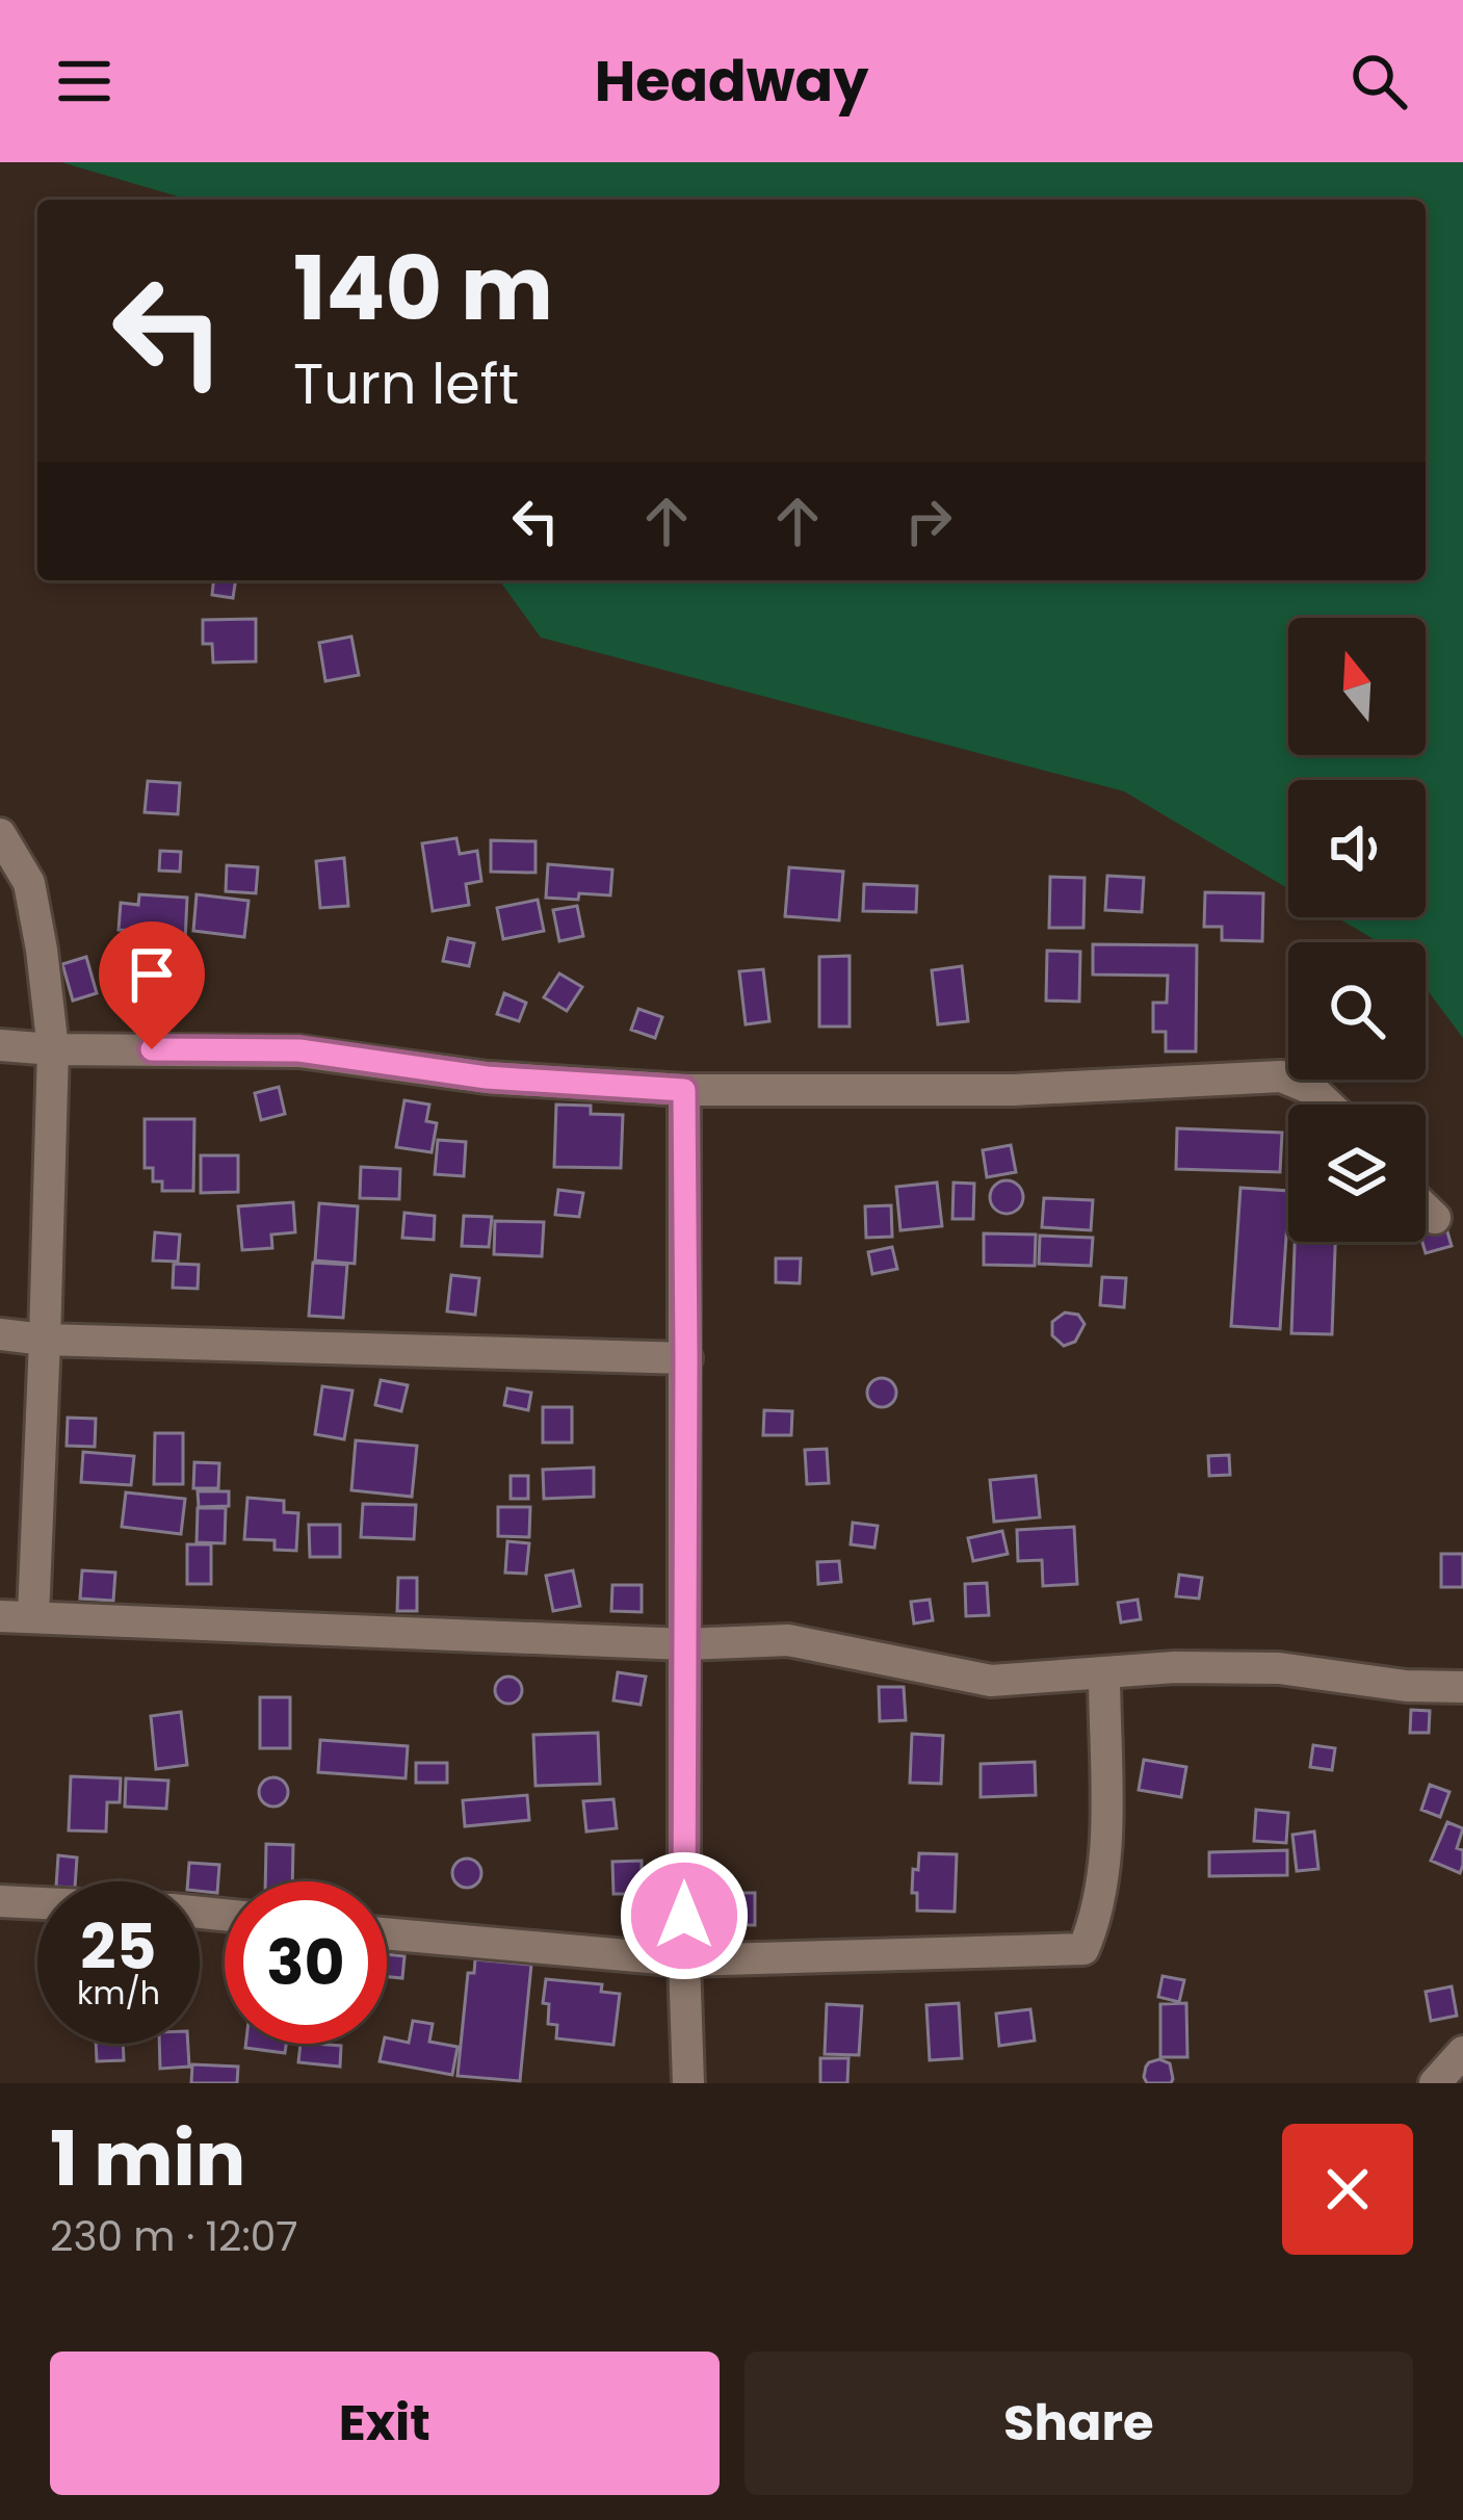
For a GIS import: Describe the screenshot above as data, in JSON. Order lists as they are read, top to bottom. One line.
{"north":"top","page":{"header":"Headway","turn":["140 m","Turn left"],"speed":"25 km/h","limit":"30","heading":["1 min","230 m · 12:07"],"buttons":["Exit","Share"]}}
